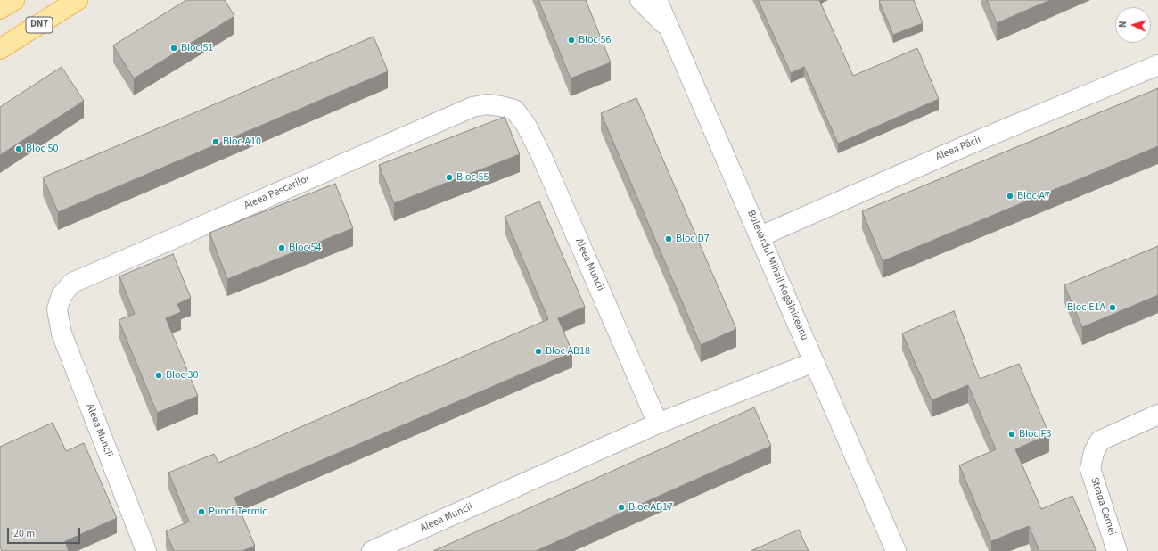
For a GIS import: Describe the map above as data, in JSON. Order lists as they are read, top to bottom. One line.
{"streets":{"main road":["DN7"],"street":["Aleea Păcii","Aleea Pescarilor","Aleea Muncii","Bulevardul Mihail Kogălniceanu","Strada Cernei"]},"crossings":[["Aleea Păcii","Bulevardul Mihail Kogălniceanu"],["Aleea Pescarilor","Aleea Muncii"],["Aleea Muncii","Bulevardul Mihail Kogălniceanu"]],"places":["Bloc 56","Bloc 51","Bloc A10","Bloc 50","Bloc 55","Bloc A7","Bloc D7","Bloc 54","Bloc E1A","Bloc AB18","Bloc 30","Bloc F3","Bloc AB17","Punct Termic"],"scale_bar":"20 m","north":"left"}
